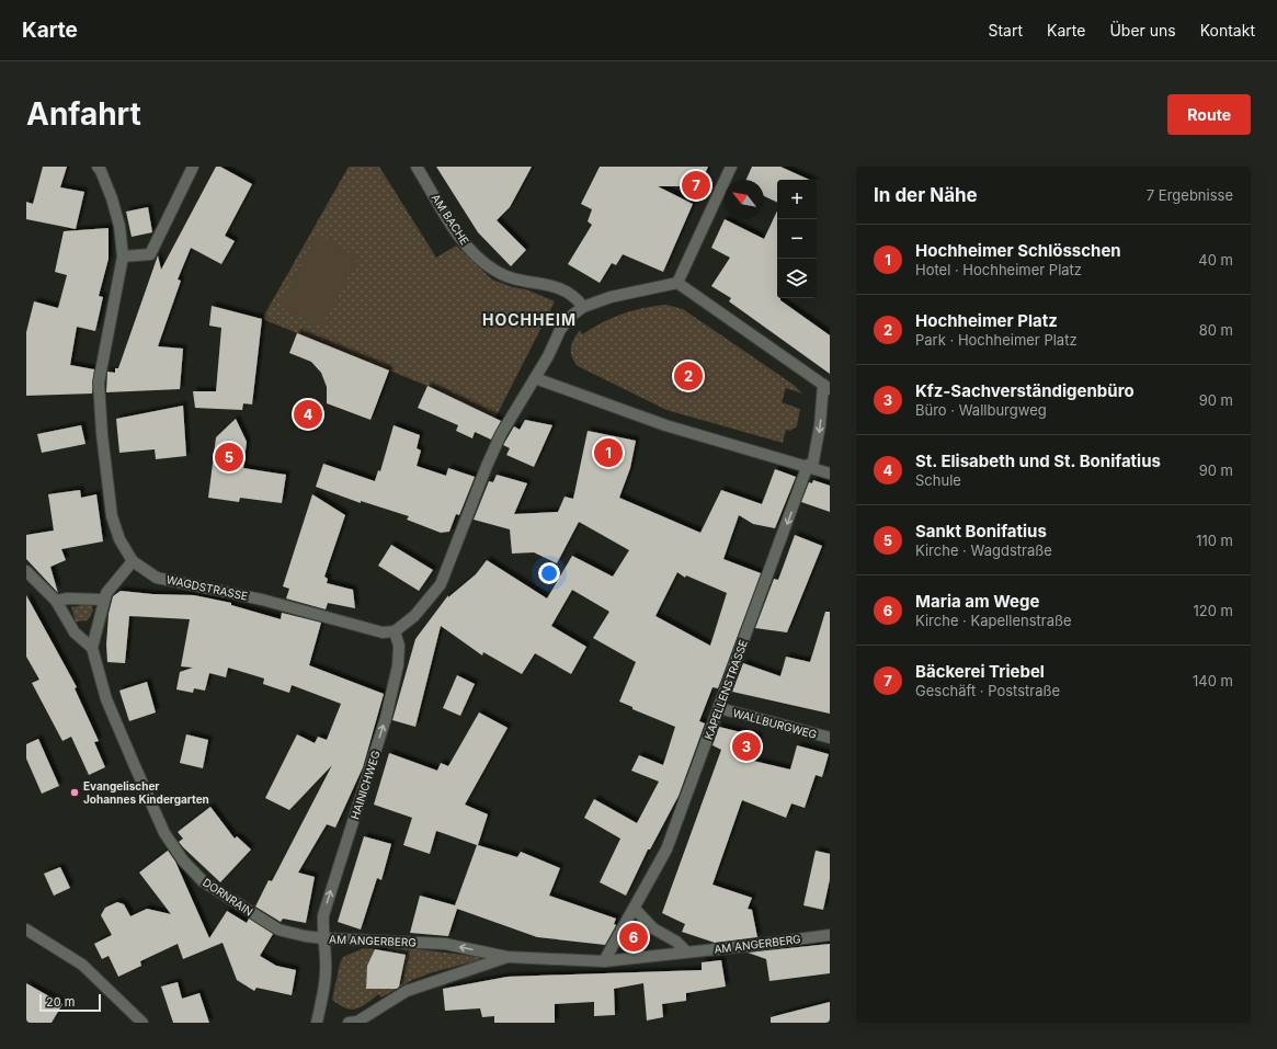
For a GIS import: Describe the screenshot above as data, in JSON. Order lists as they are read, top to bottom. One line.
{"streets":{"street":["AM BACHE","WAGDSTRASSE","KAPELLENSTRASSE","WALLBURGWEG","HAINICHWEG","DORNRAIN","AM ANGERBERG"]},"crossings":[["WAGDSTRASSE","HAINICHWEG"],["KAPELLENSTRASSE","WALLBURGWEG"],["KAPELLENSTRASSE","AM ANGERBERG"],["HAINICHWEG","DORNRAIN"],["HAINICHWEG","AM ANGERBERG"],["DORNRAIN","AM ANGERBERG"]],"one_way":["KAPELLENSTRASSE","HAINICHWEG"],"districts":["HOCHHEIM"],"places":["Evangelischer Johannes Kindergarten"],"scale_bar":"20 m","north":"top left","page":{"header":"Karte","nav":["Start","Karte","Über uns","Kontakt"],"buttons":"Route","title":"Anfahrt","heading":["In der Nähe","7 Ergebnisse"],"pins":["7","2","4","1","5","3","6"],"map_buttons":["+","−"],"list":[{"mark":"1","name":"Hochheimer Schlösschen","note":"Hotel · Hochheimer Platz","value":"40 m"},{"mark":"2","name":"Hochheimer Platz","note":"Park · Hochheimer Platz","value":"80 m"},{"mark":"3","name":"Kfz-Sachverständigenbüro","note":"Büro · Wallburgweg","value":"90 m"},{"mark":"4","name":"St. Elisabeth und St. Bonifatius","note":"Schule","value":"90 m"},{"mark":"5","name":"Sankt Bonifatius","note":"Kirche · Wagdstraße","value":"110 m"},{"mark":"6","name":"Maria am Wege","note":"Kirche · Kapellenstraße","value":"120 m"},{"mark":"7","name":"Bäckerei Triebel","note":"Geschäft · Poststraße","value":"140 m"}],"scale":"20 m"}}
